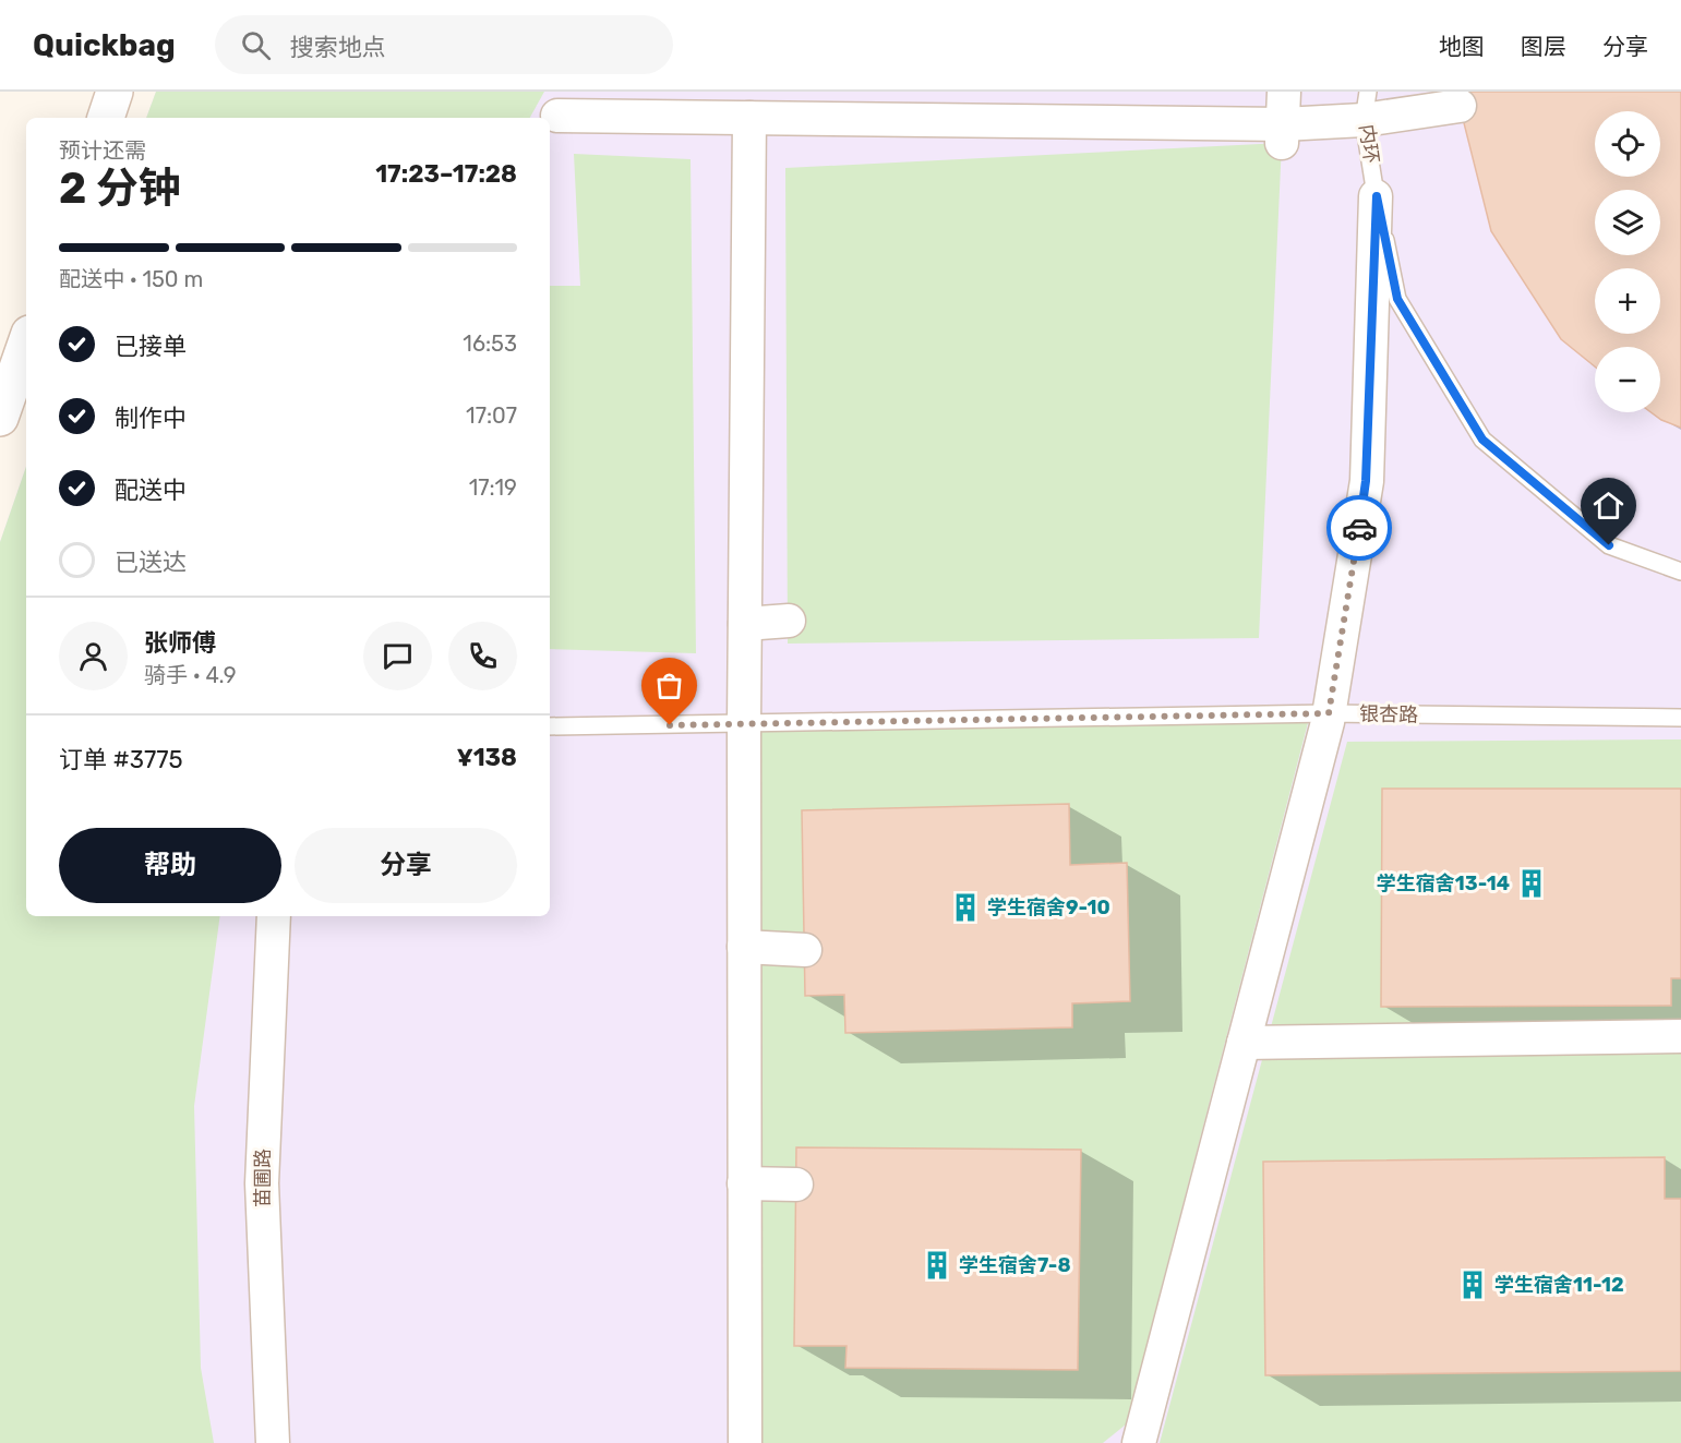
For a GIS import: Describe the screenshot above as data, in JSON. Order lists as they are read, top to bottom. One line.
{"streets":{"street":["苗圃路"],"lane":["内环","银杏路"]},"places":{"building":["学生宿舍13-14","学生宿舍9-10","学生宿舍7-8","学生宿舍11-12"]},"page":{"header":"Quickbag","search":"搜索地点","nav":["地图","图层","分享"],"map_buttons":["+","−"],"heading":["2 分钟","预计还需","17:23–17:28"],"panel":["张师傅","骑手 · 4.9","订单 #3775","¥138"],"bar":"配送中 · 150 m","list":[["已接单","16:53"],["制作中","17:07"],["配送中","17:19"],"已送达"],"buttons":["帮助","分享"]}}
